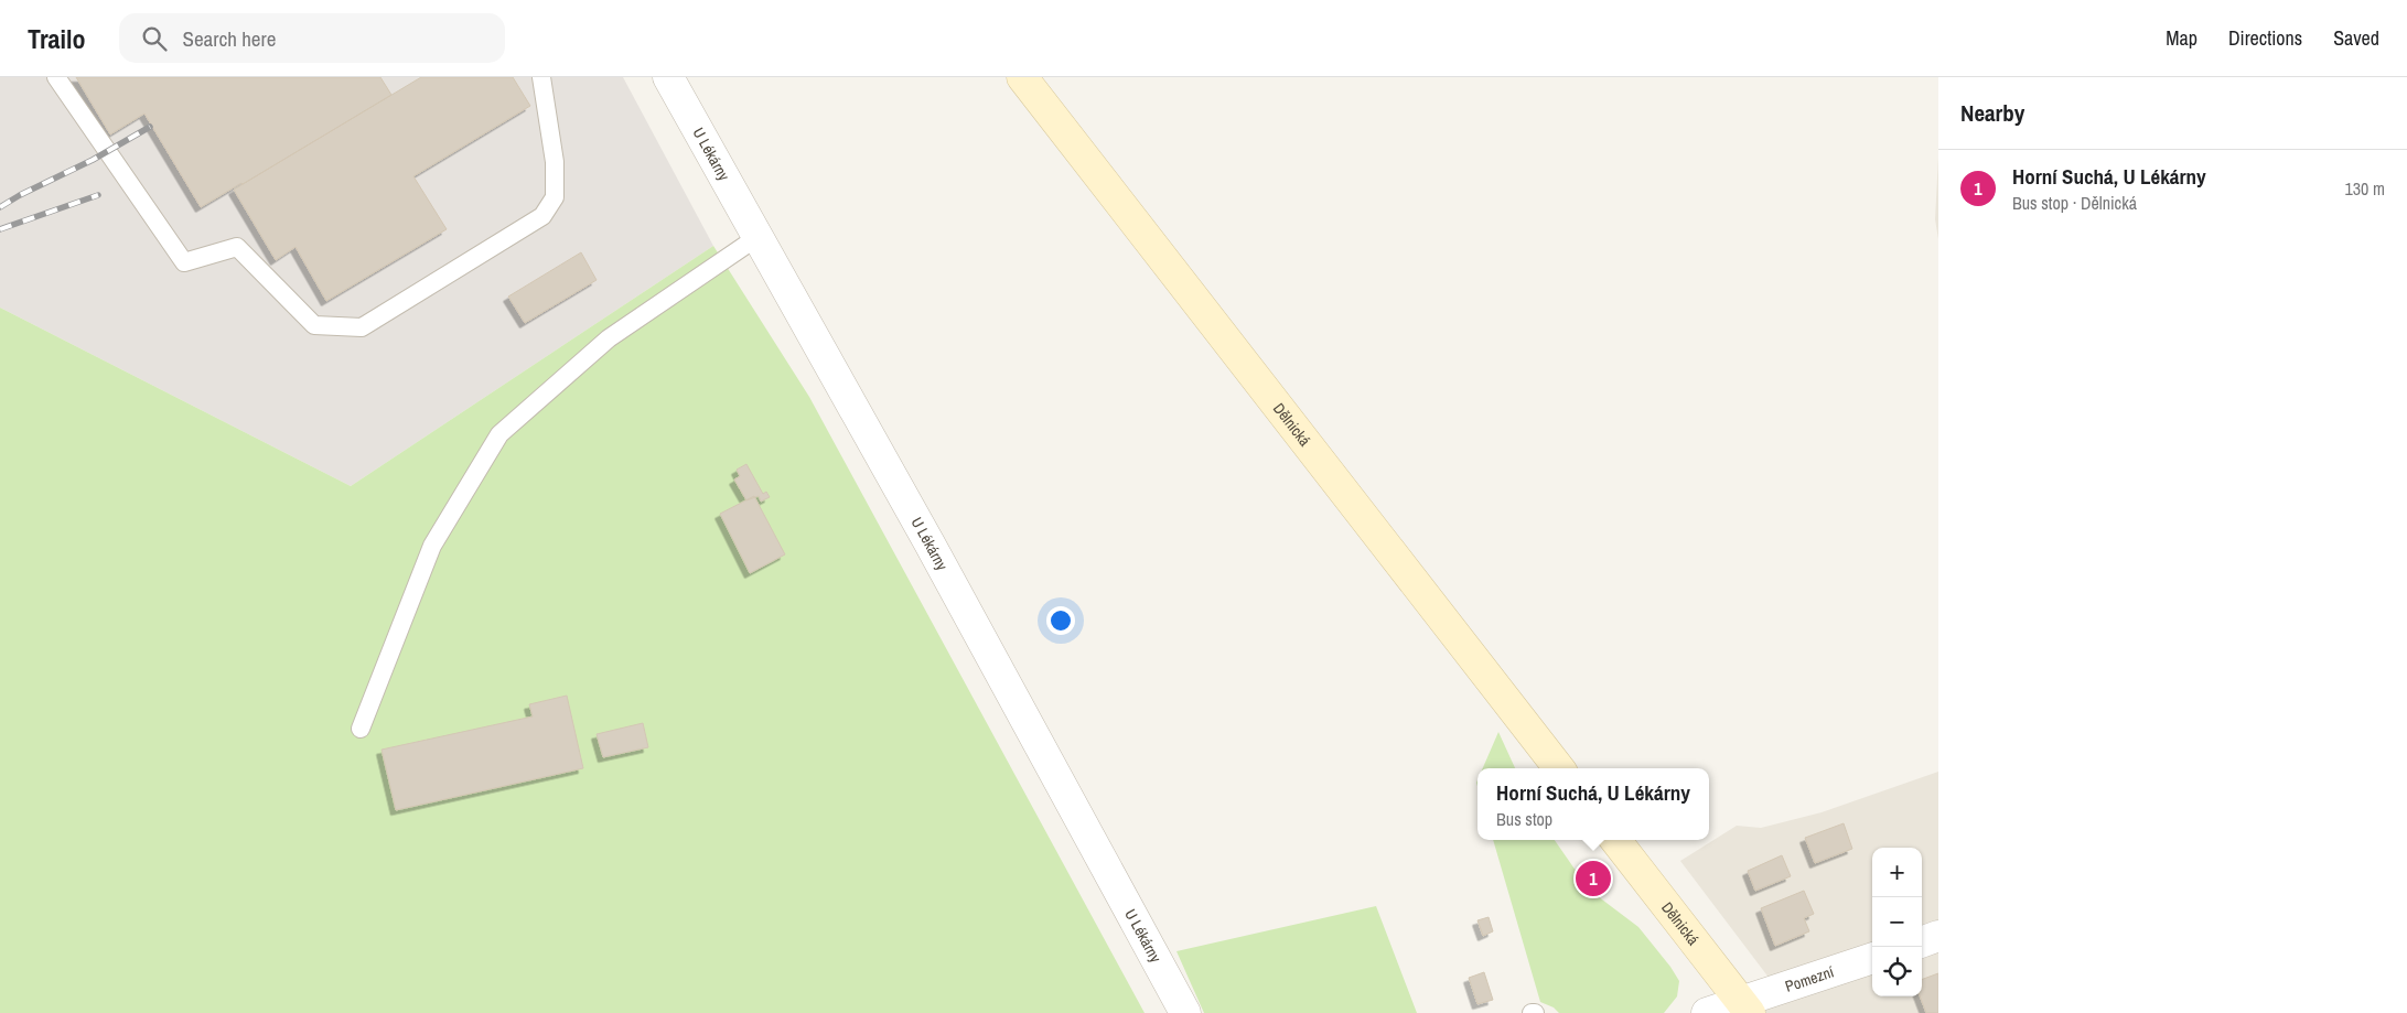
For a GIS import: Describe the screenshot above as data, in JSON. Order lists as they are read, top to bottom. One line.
{"streets":{"main road":["Dělnická"],"street":["U Lékárny","Pomezní"]},"crossings":[["Dělnická","Pomezní"]],"page":{"header":"Trailo","search":"Search here","nav":["Map","Directions","Saved"],"heading":"Nearby","list":[{"mark":"1","name":"Horní Suchá, U Lékárny","note":"Bus stop · Dělnická","value":"130 m"}],"popup":["Horní Suchá, U Lékárny","Bus stop"],"map_buttons":["+","−"],"pins":"1"}}
